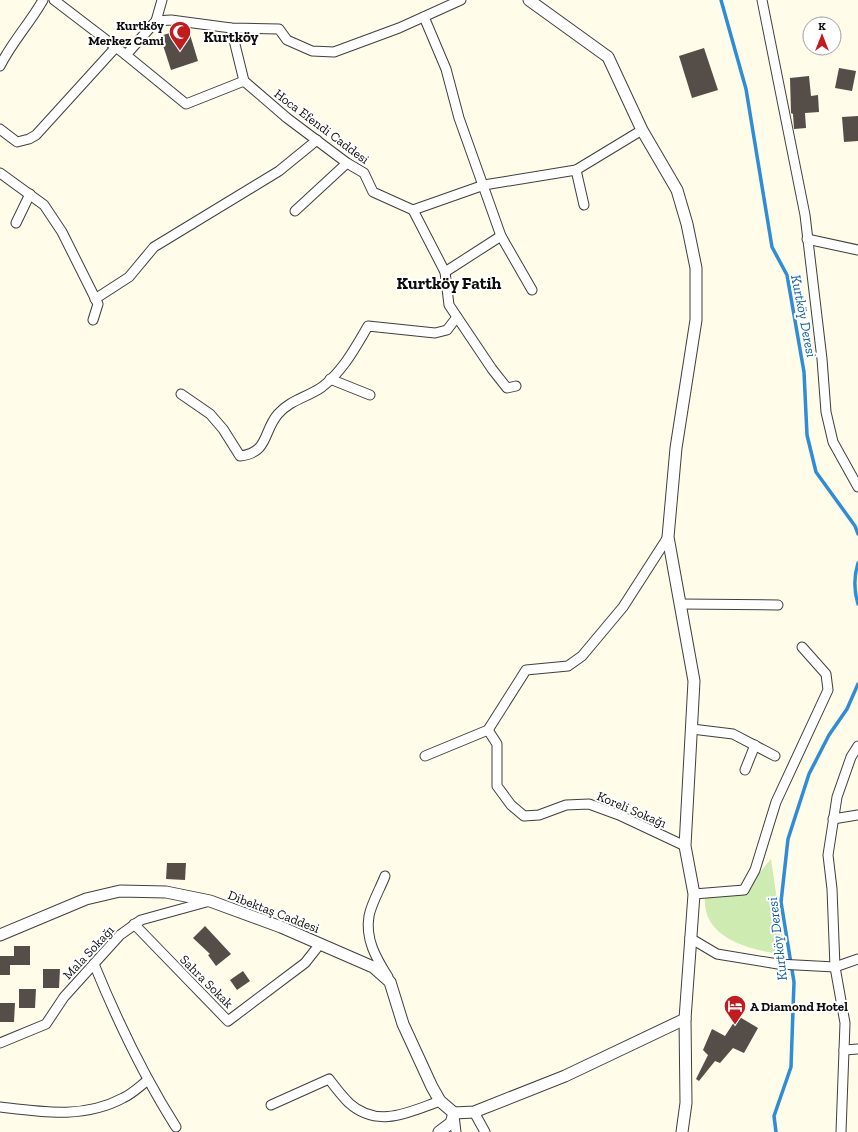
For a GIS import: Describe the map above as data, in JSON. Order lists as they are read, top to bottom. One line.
{"streets":{"street":["Hoca Efendi Caddesi","Koreli Sokağı","Dibektaş Caddesi","Mala Sokağı","Sahra Sokak"]},"crossings":[["Dibektaş Caddesi","Mala Sokağı"],["Dibektaş Caddesi","Sahra Sokak"],["Mala Sokağı","Sahra Sokak"]],"districts":["Kurtköy","Kurtköy Fatih"],"water":["Kurtköy Deresi"],"places":{"mosque":["Kurtköy Merkez Cami"],"hotel":["A Diamond Hotel"]},"north":"top"}
